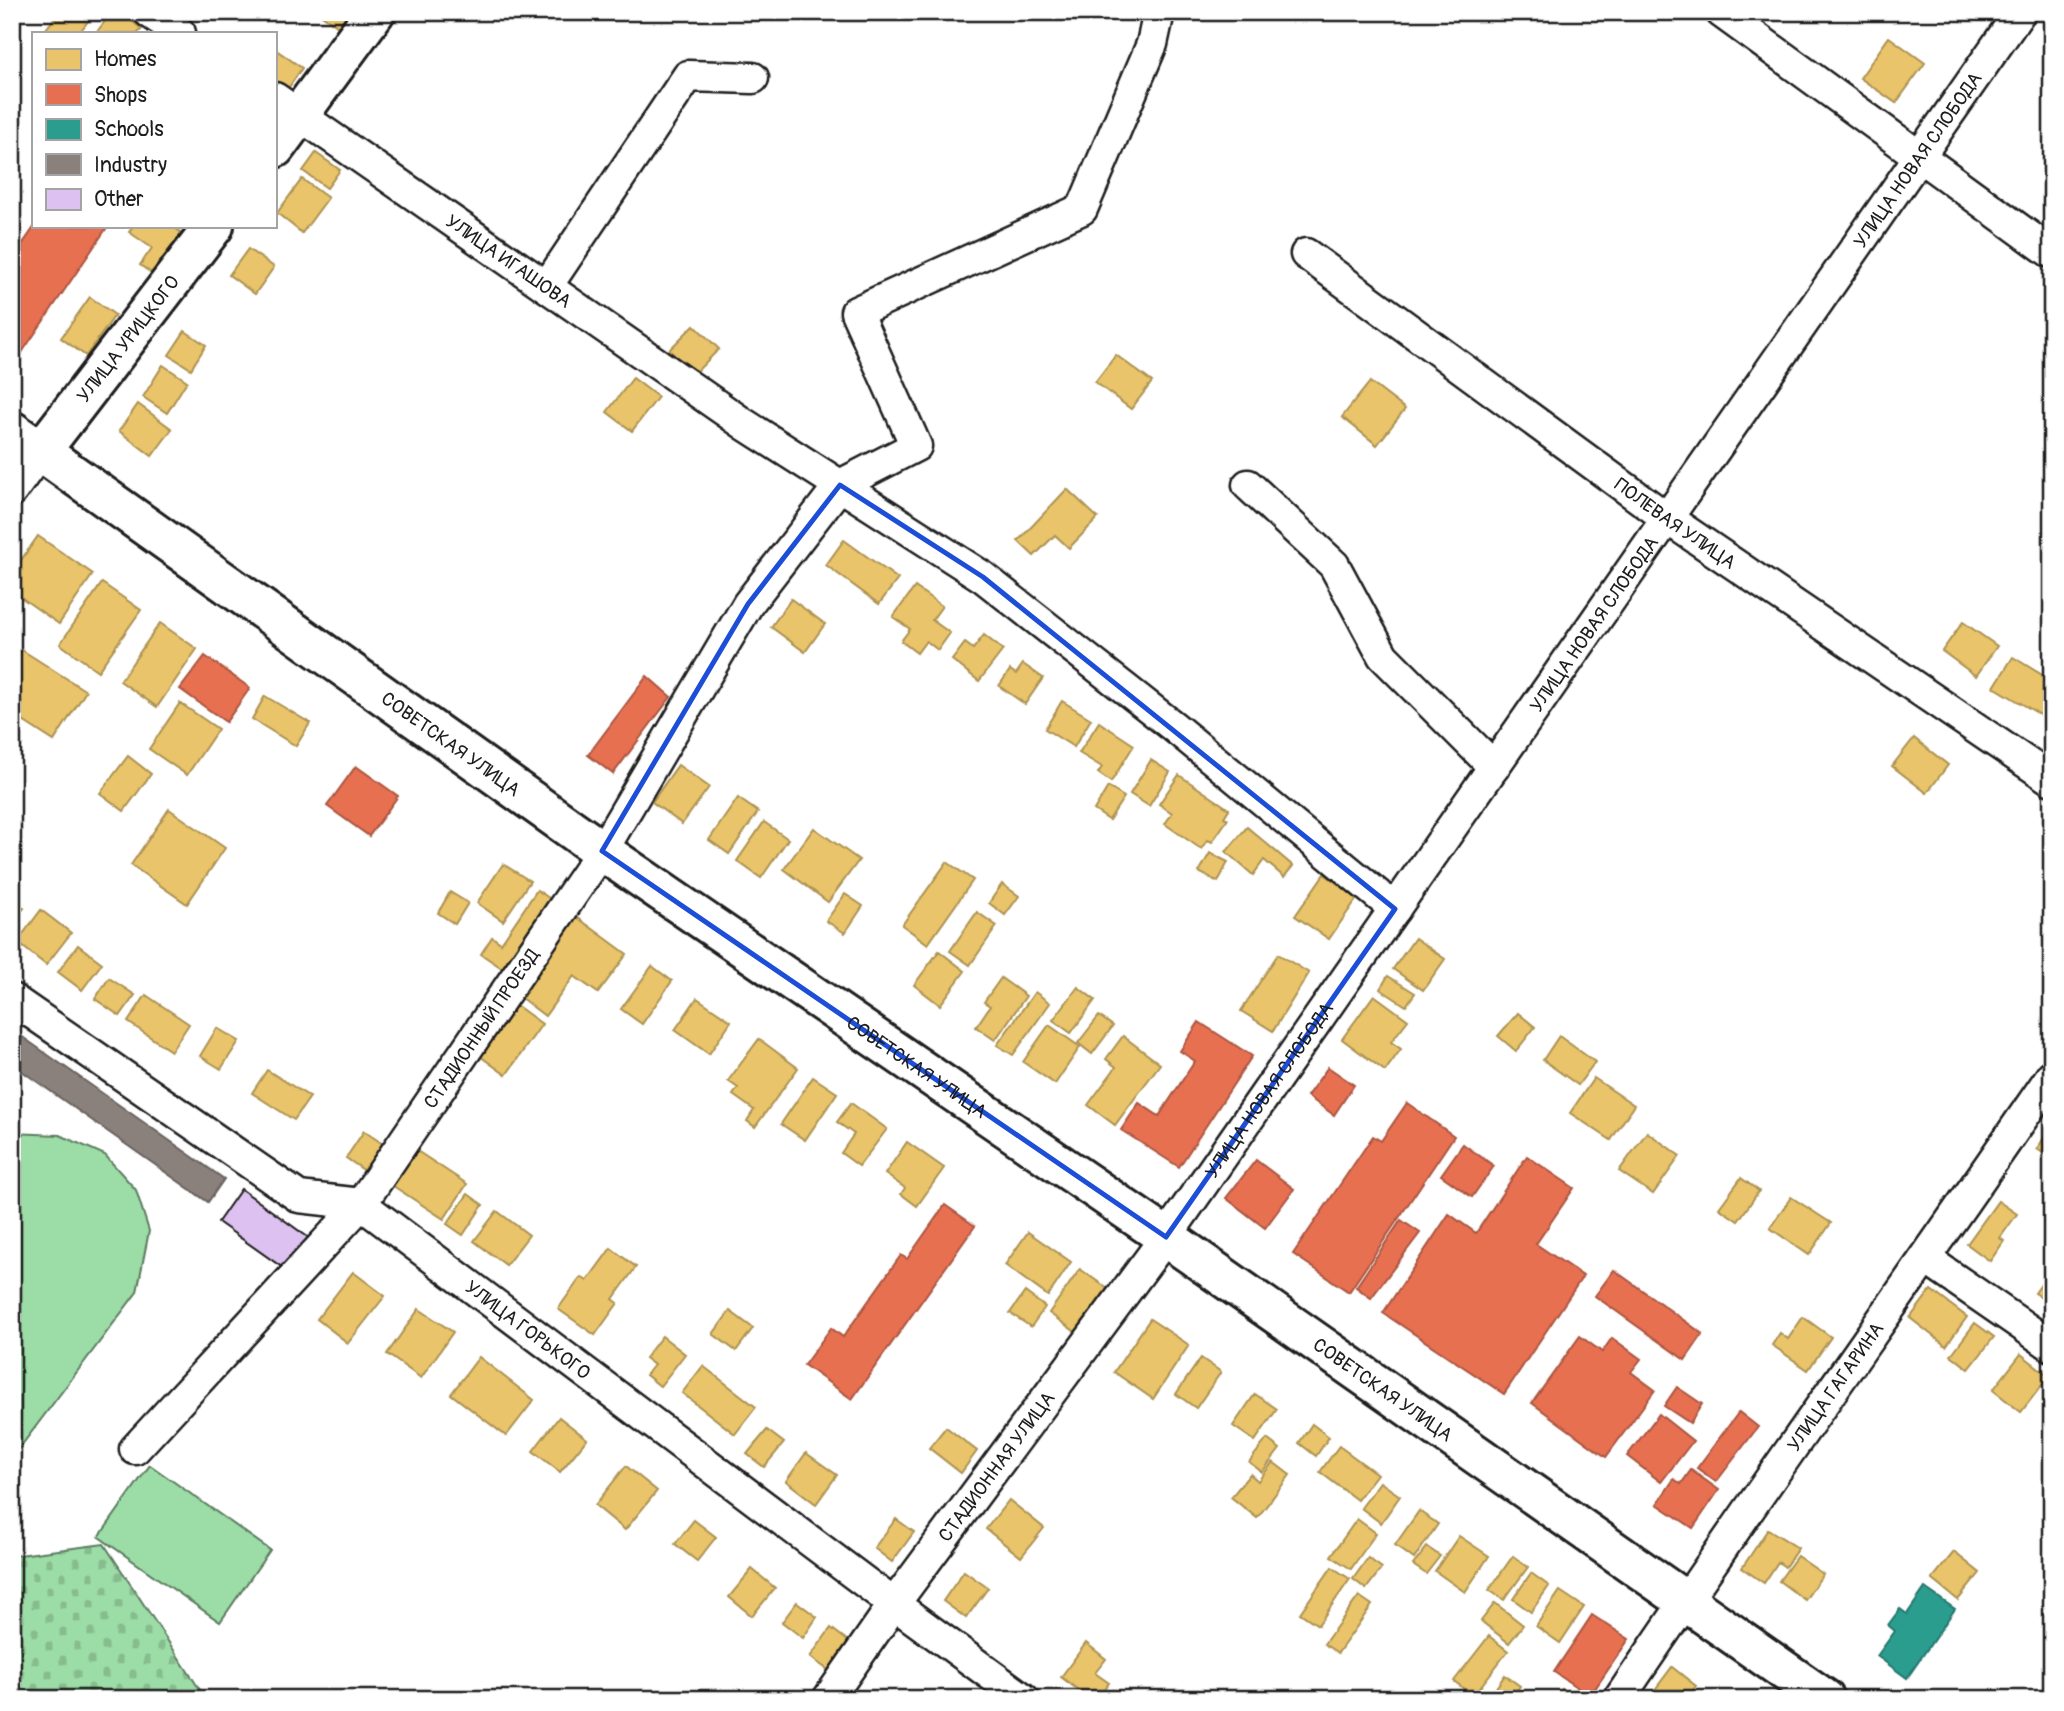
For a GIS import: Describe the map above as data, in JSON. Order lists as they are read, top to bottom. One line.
{"streets":{"main road":["УЛИЦА УРИЦКОГО","СОВЕТСКАЯ УЛИЦА"],"street":["УЛИЦА НОВАЯ СЛОБОДА","УЛИЦА ИГАШОВА","ПОЛЕВАЯ УЛИЦА","СТАДИОННЫЙ ПРОЕЗД","УЛИЦА ГОРЬКОГО","УЛИЦА ГАГАРИНА","СТАДИОННАЯ УЛИЦА"]},"crossings":[["УЛИЦА НОВАЯ СЛОБОДА","УЛИЦА ИГАШОВА"],["УЛИЦА НОВАЯ СЛОБОДА","ПОЛЕВАЯ УЛИЦА"],["УЛИЦА НОВАЯ СЛОБОДА","СОВЕТСКАЯ УЛИЦА"],["УЛИЦА НОВАЯ СЛОБОДА","СТАДИОННАЯ УЛИЦА"],["УЛИЦА ИГАШОВА","СТАДИОННЫЙ ПРОЕЗД"],["УЛИЦА УРИЦКОГО","СОВЕТСКАЯ УЛИЦА"],["СОВЕТСКАЯ УЛИЦА","СТАДИОННЫЙ ПРОЕЗД"],["СОВЕТСКАЯ УЛИЦА","УЛИЦА ГАГАРИНА"],["СОВЕТСКАЯ УЛИЦА","СТАДИОННАЯ УЛИЦА"],["СТАДИОННЫЙ ПРОЕЗД","УЛИЦА ГОРЬКОГО"],["УЛИЦА ГОРЬКОГО","СТАДИОННАЯ УЛИЦА"]],"legend":["Homes","Shops","Schools","Industry","Other"]}
